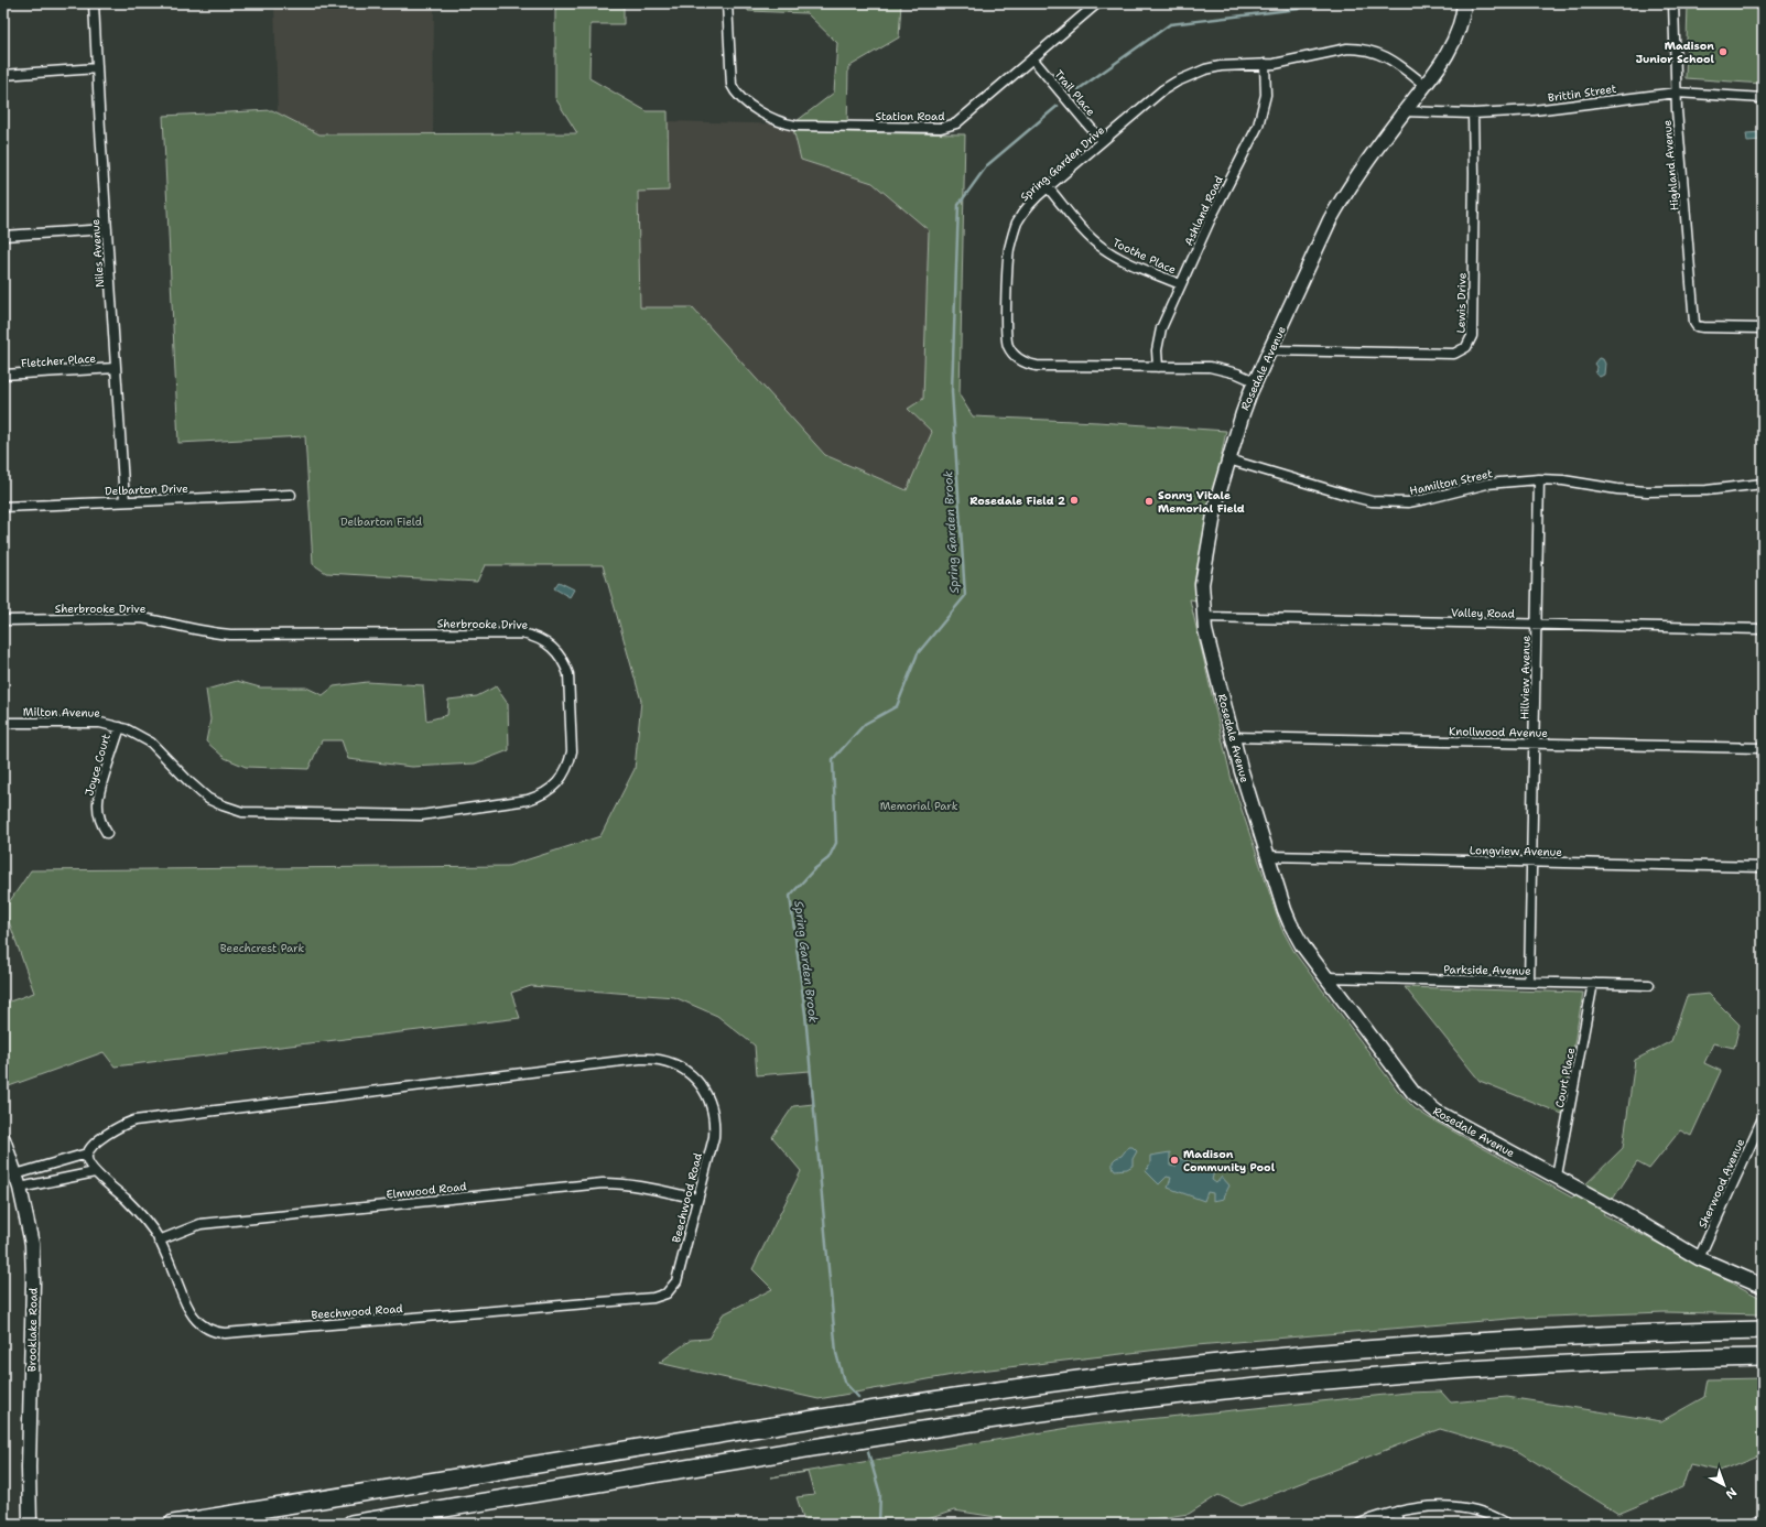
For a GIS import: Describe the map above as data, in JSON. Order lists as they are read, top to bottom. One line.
{"streets":{"street":["Trail Place","Brittin Street","Station Road","Spring Garden Drive","Highland Avenue","Ashland Road","Niles Avenue","Toothe Place","Lewis Drive","Fletcher Place","Rosedale Avenue","Hamilton Street","Delbarton Drive","Sherbrooke Drive","Valley Road","Hillview Avenue","Milton Avenue","Knollwood Avenue","Joyce Court","Longview Avenue","Parkside Avenue","Court Place","Sherwood Avenue","Elmwood Road","Beechwood Road","Brooklake Road"]},"crossings":[["Trail Place","Station Road"],["Trail Place","Spring Garden Drive"],["Brittin Street","Highland Avenue"],["Brittin Street","Lewis Drive"],["Brittin Street","Rosedale Avenue"],["Spring Garden Drive","Ashland Road"],["Spring Garden Drive","Toothe Place"],["Spring Garden Drive","Rosedale Avenue"],["Ashland Road","Toothe Place"],["Niles Avenue","Fletcher Place"],["Niles Avenue","Delbarton Drive"],["Lewis Drive","Rosedale Avenue"],["Rosedale Avenue","Hamilton Street"],["Rosedale Avenue","Valley Road"],["Rosedale Avenue","Knollwood Avenue"],["Rosedale Avenue","Longview Avenue"],["Rosedale Avenue","Parkside Avenue"],["Rosedale Avenue","Court Place"],["Rosedale Avenue","Sherwood Avenue"],["Hamilton Street","Hillview Avenue"],["Sherbrooke Drive","Milton Avenue"],["Sherbrooke Drive","Joyce Court"],["Valley Road","Hillview Avenue"],["Hillview Avenue","Knollwood Avenue"],["Hillview Avenue","Longview Avenue"],["Hillview Avenue","Parkside Avenue"],["Milton Avenue","Joyce Court"],["Parkside Avenue","Court Place"],["Elmwood Road","Beechwood Road"],["Beechwood Road","Brooklake Road"]],"water":["Spring Garden Brook"],"parks":["Delbarton Field","Memorial Park","Beechcrest Park"],"places":["Madison Junior School","Rosedale Field 2","Sonny Vitale Memorial Field","Madison Community Pool"],"north":"bottom right"}
